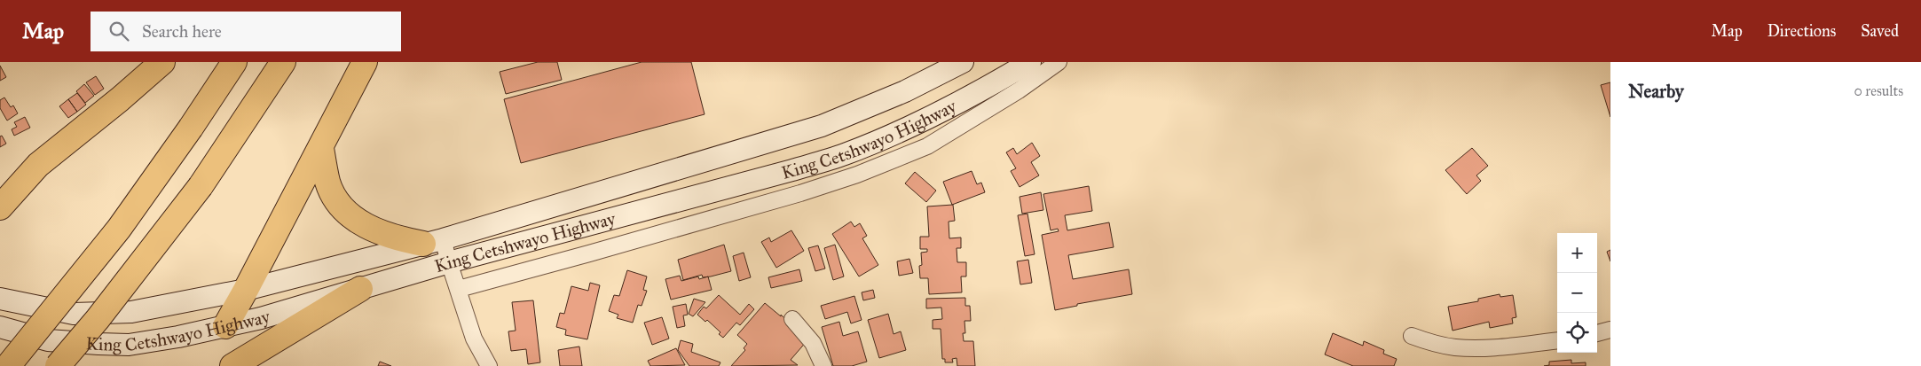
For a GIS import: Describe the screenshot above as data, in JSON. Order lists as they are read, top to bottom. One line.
{"streets":{"main road":["King Cetshwayo Highway"]},"page":{"header":"Map","search":"Search here","nav":["Map","Directions","Saved"],"heading":["Nearby","0 results"],"map_buttons":["+","−"]}}
